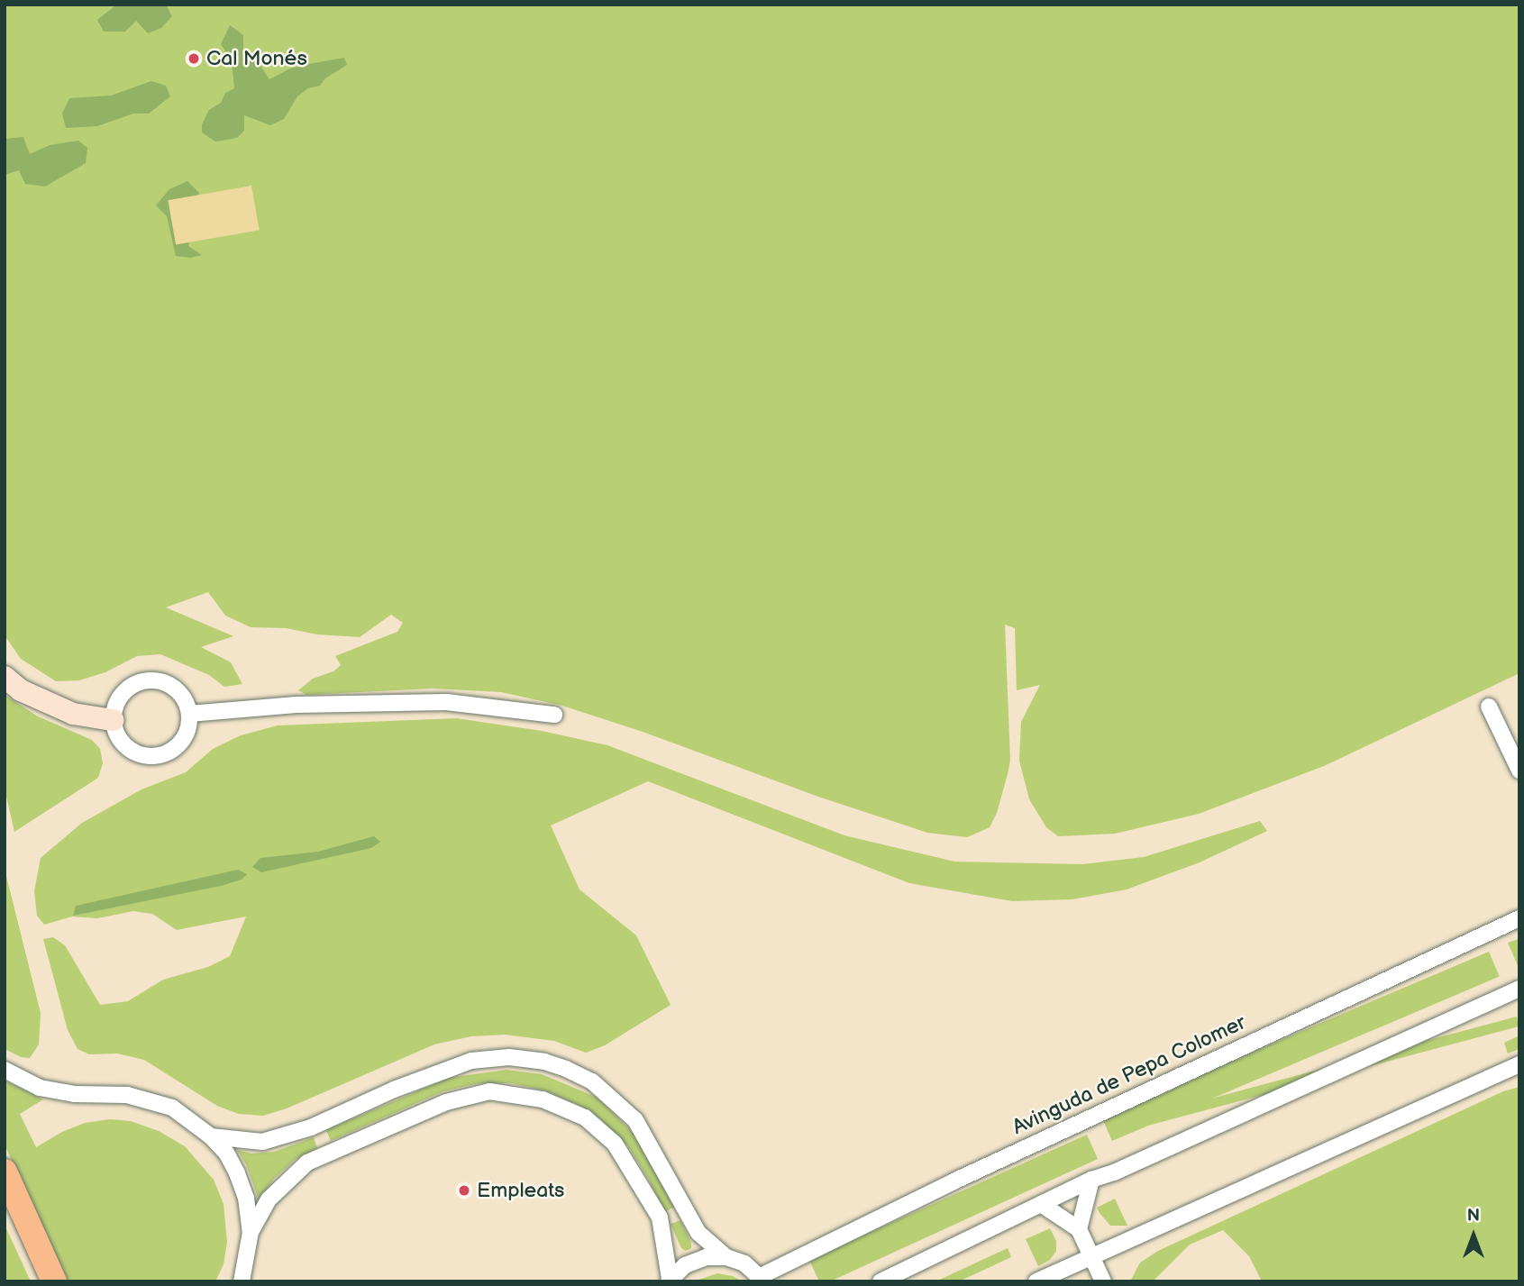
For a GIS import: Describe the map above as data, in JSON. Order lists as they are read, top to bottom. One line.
{"streets":{"street":["Avinguda de Pepa Colomer"]},"places":["Cal Monés","Empleats"],"north":"top"}
